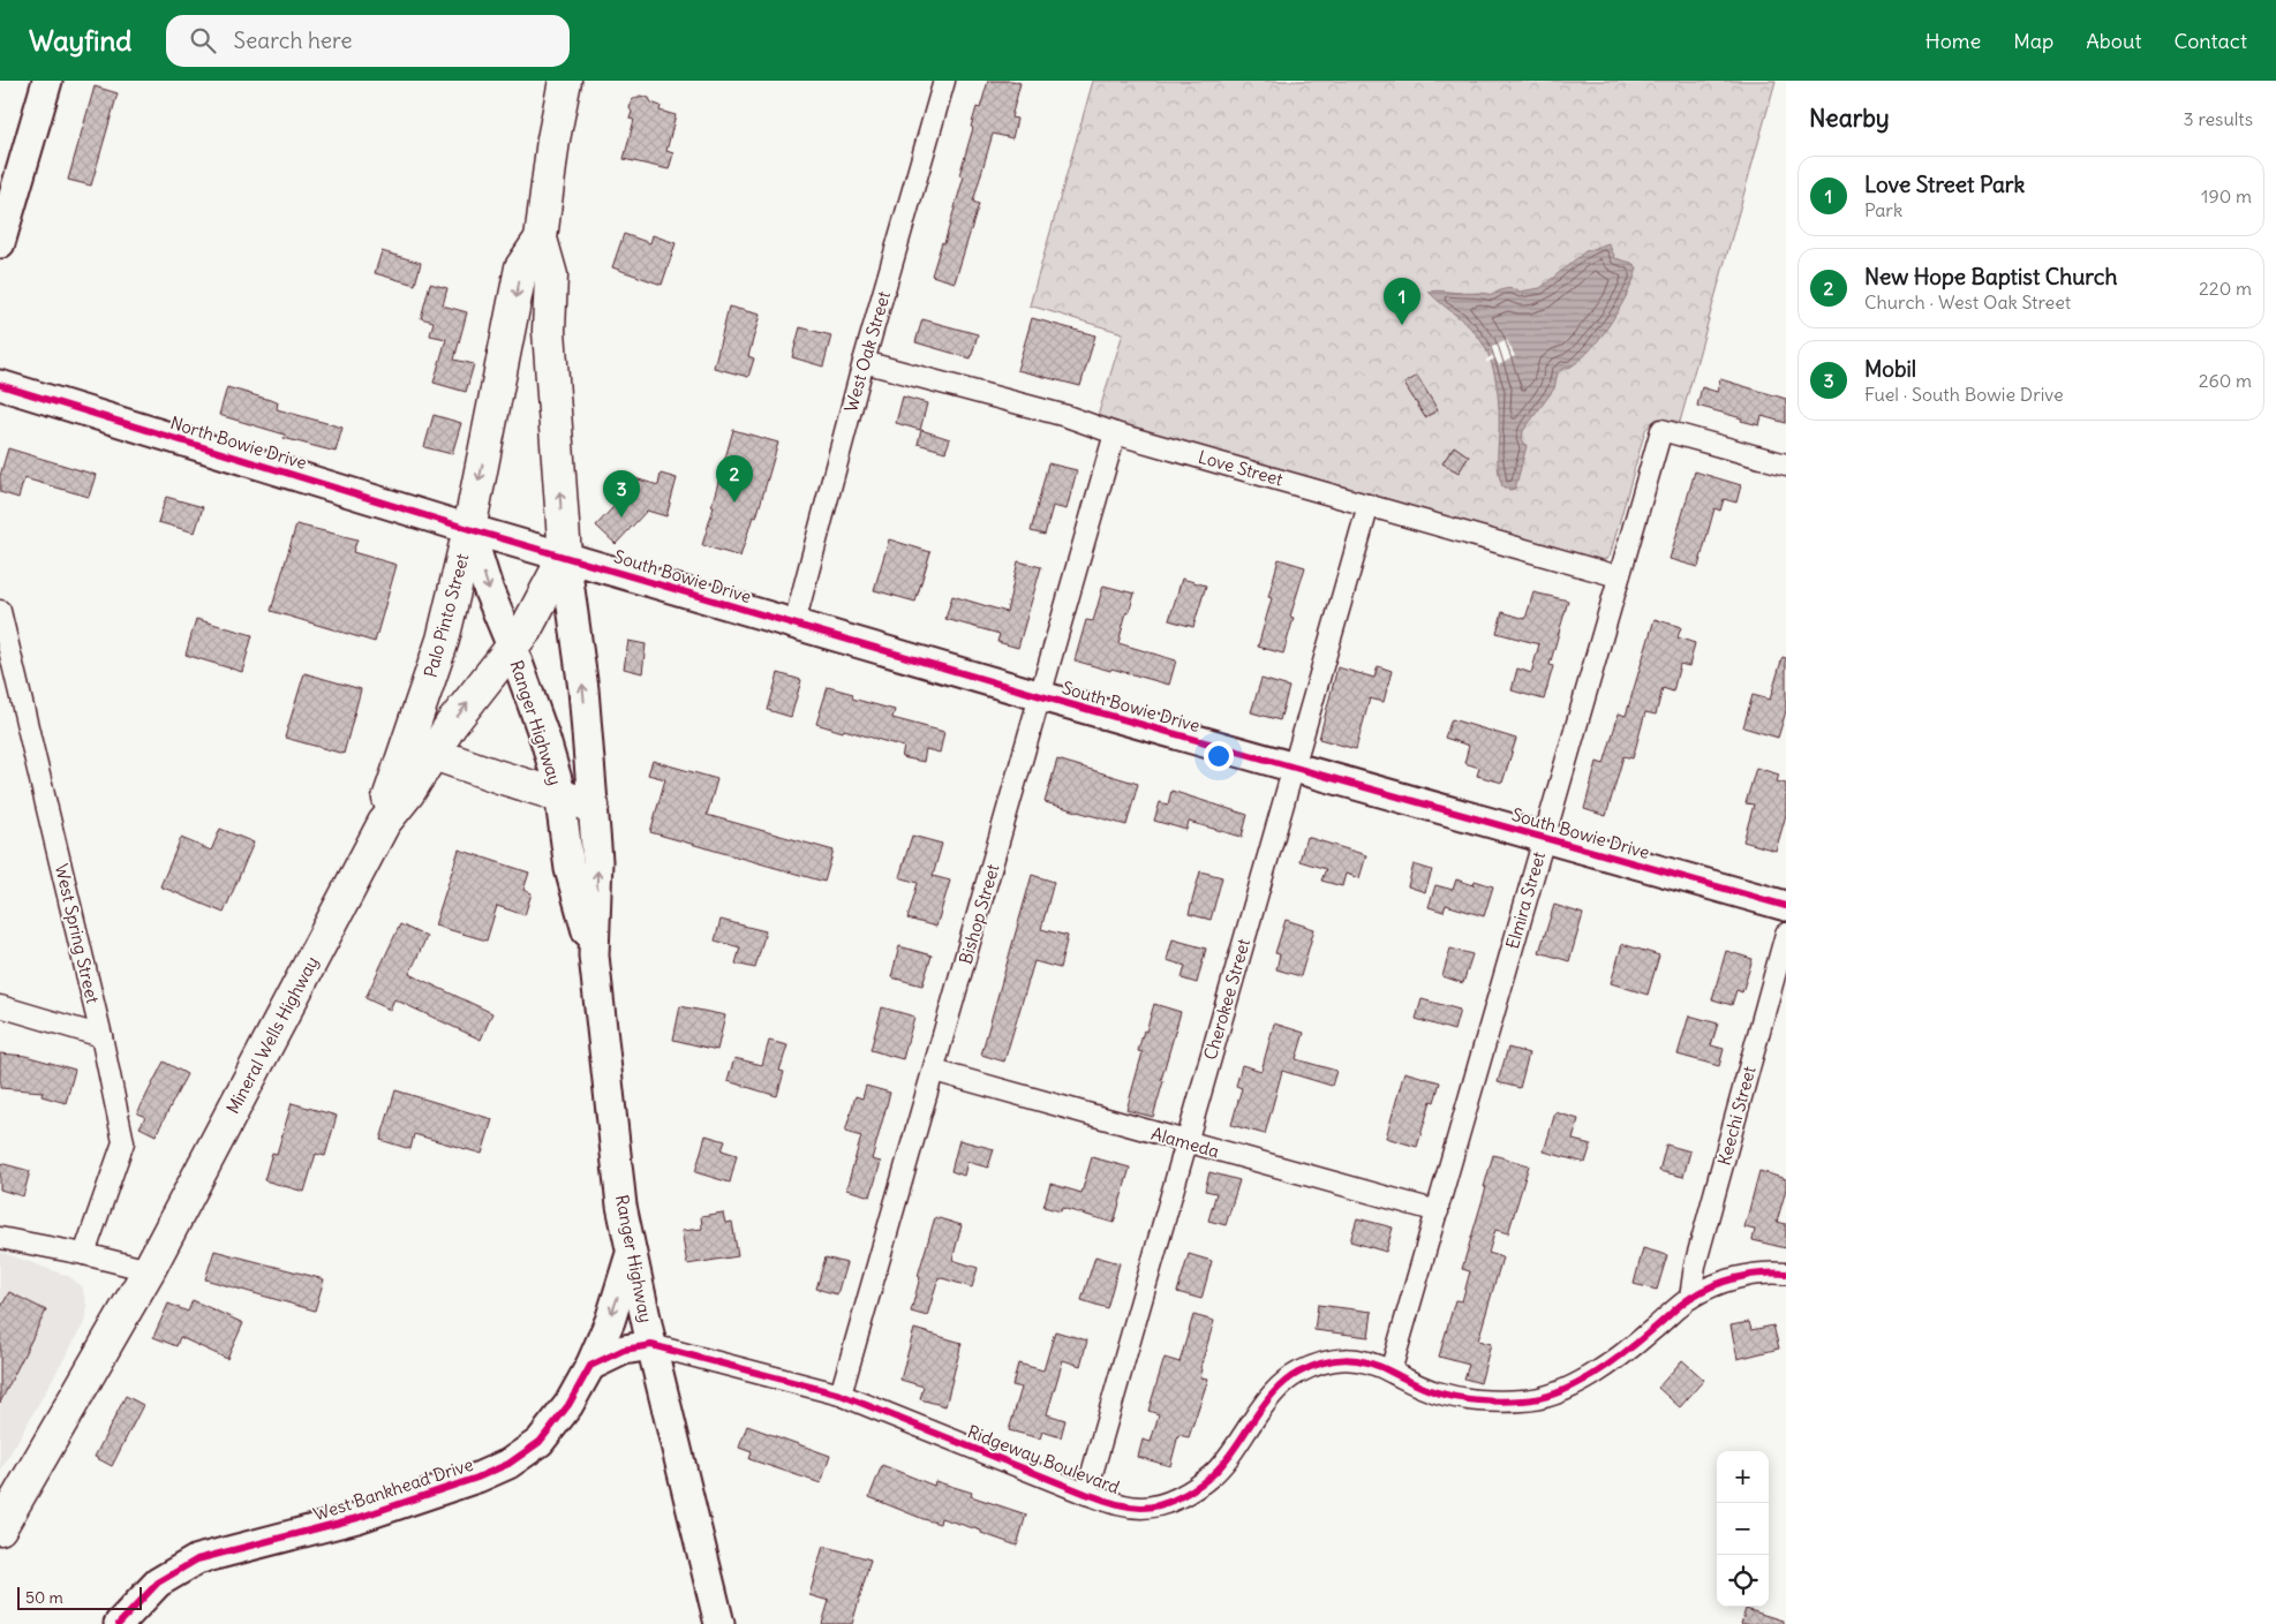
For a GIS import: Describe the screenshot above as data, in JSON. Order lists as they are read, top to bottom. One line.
{"streets":{"main road":["Palo Pinto Street","Mineral Wells Highway"],"street":["West Oak Street","North Bowie Drive","Love Street","South Bowie Drive","Ranger Highway","Elmira Street","Bishop Street","West Spring Street","Cherokee Street","Keechi Street","Alameda","Ridgeway Boulevard","West Bankhead Drive"]},"crossings":[["West Oak Street","Love Street"],["West Oak Street","South Bowie Drive"],["North Bowie Drive","South Bowie Drive"],["North Bowie Drive","Palo Pinto Street"],["North Bowie Drive","Ranger Highway"],["Love Street","Elmira Street"],["Love Street","Bishop Street"],["Love Street","Cherokee Street"],["South Bowie Drive","Palo Pinto Street"],["South Bowie Drive","Ranger Highway"],["South Bowie Drive","Elmira Street"],["South Bowie Drive","Bishop Street"],["South Bowie Drive","Cherokee Street"],["South Bowie Drive","Mineral Wells Highway"],["Palo Pinto Street","Ranger Highway"],["Palo Pinto Street","Mineral Wells Highway"],["Ranger Highway","Mineral Wells Highway"],["Ranger Highway","Ridgeway Boulevard"],["Ranger Highway","West Bankhead Drive"],["Elmira Street","Alameda"],["Elmira Street","Ridgeway Boulevard"],["Bishop Street","Alameda"],["Bishop Street","Ridgeway Boulevard"],["Cherokee Street","Alameda"],["Cherokee Street","Ridgeway Boulevard"],["Keechi Street","Ridgeway Boulevard"]],"scale_bar":"50 m","page":{"header":"Wayfind","search":"Search here","nav":["Home","Map","About","Contact"],"heading":["Nearby","3 results"],"list":[{"mark":"1","name":"Love Street Park","note":"Park","value":"190 m"},{"mark":"2","name":"New Hope Baptist Church","note":"Church · West Oak Street","value":"220 m"},{"mark":"3","name":"Mobil","note":"Fuel · South Bowie Drive","value":"260 m"}],"pins":["1","2","3"],"map_buttons":["+","−"],"scale":"50 m"}}
